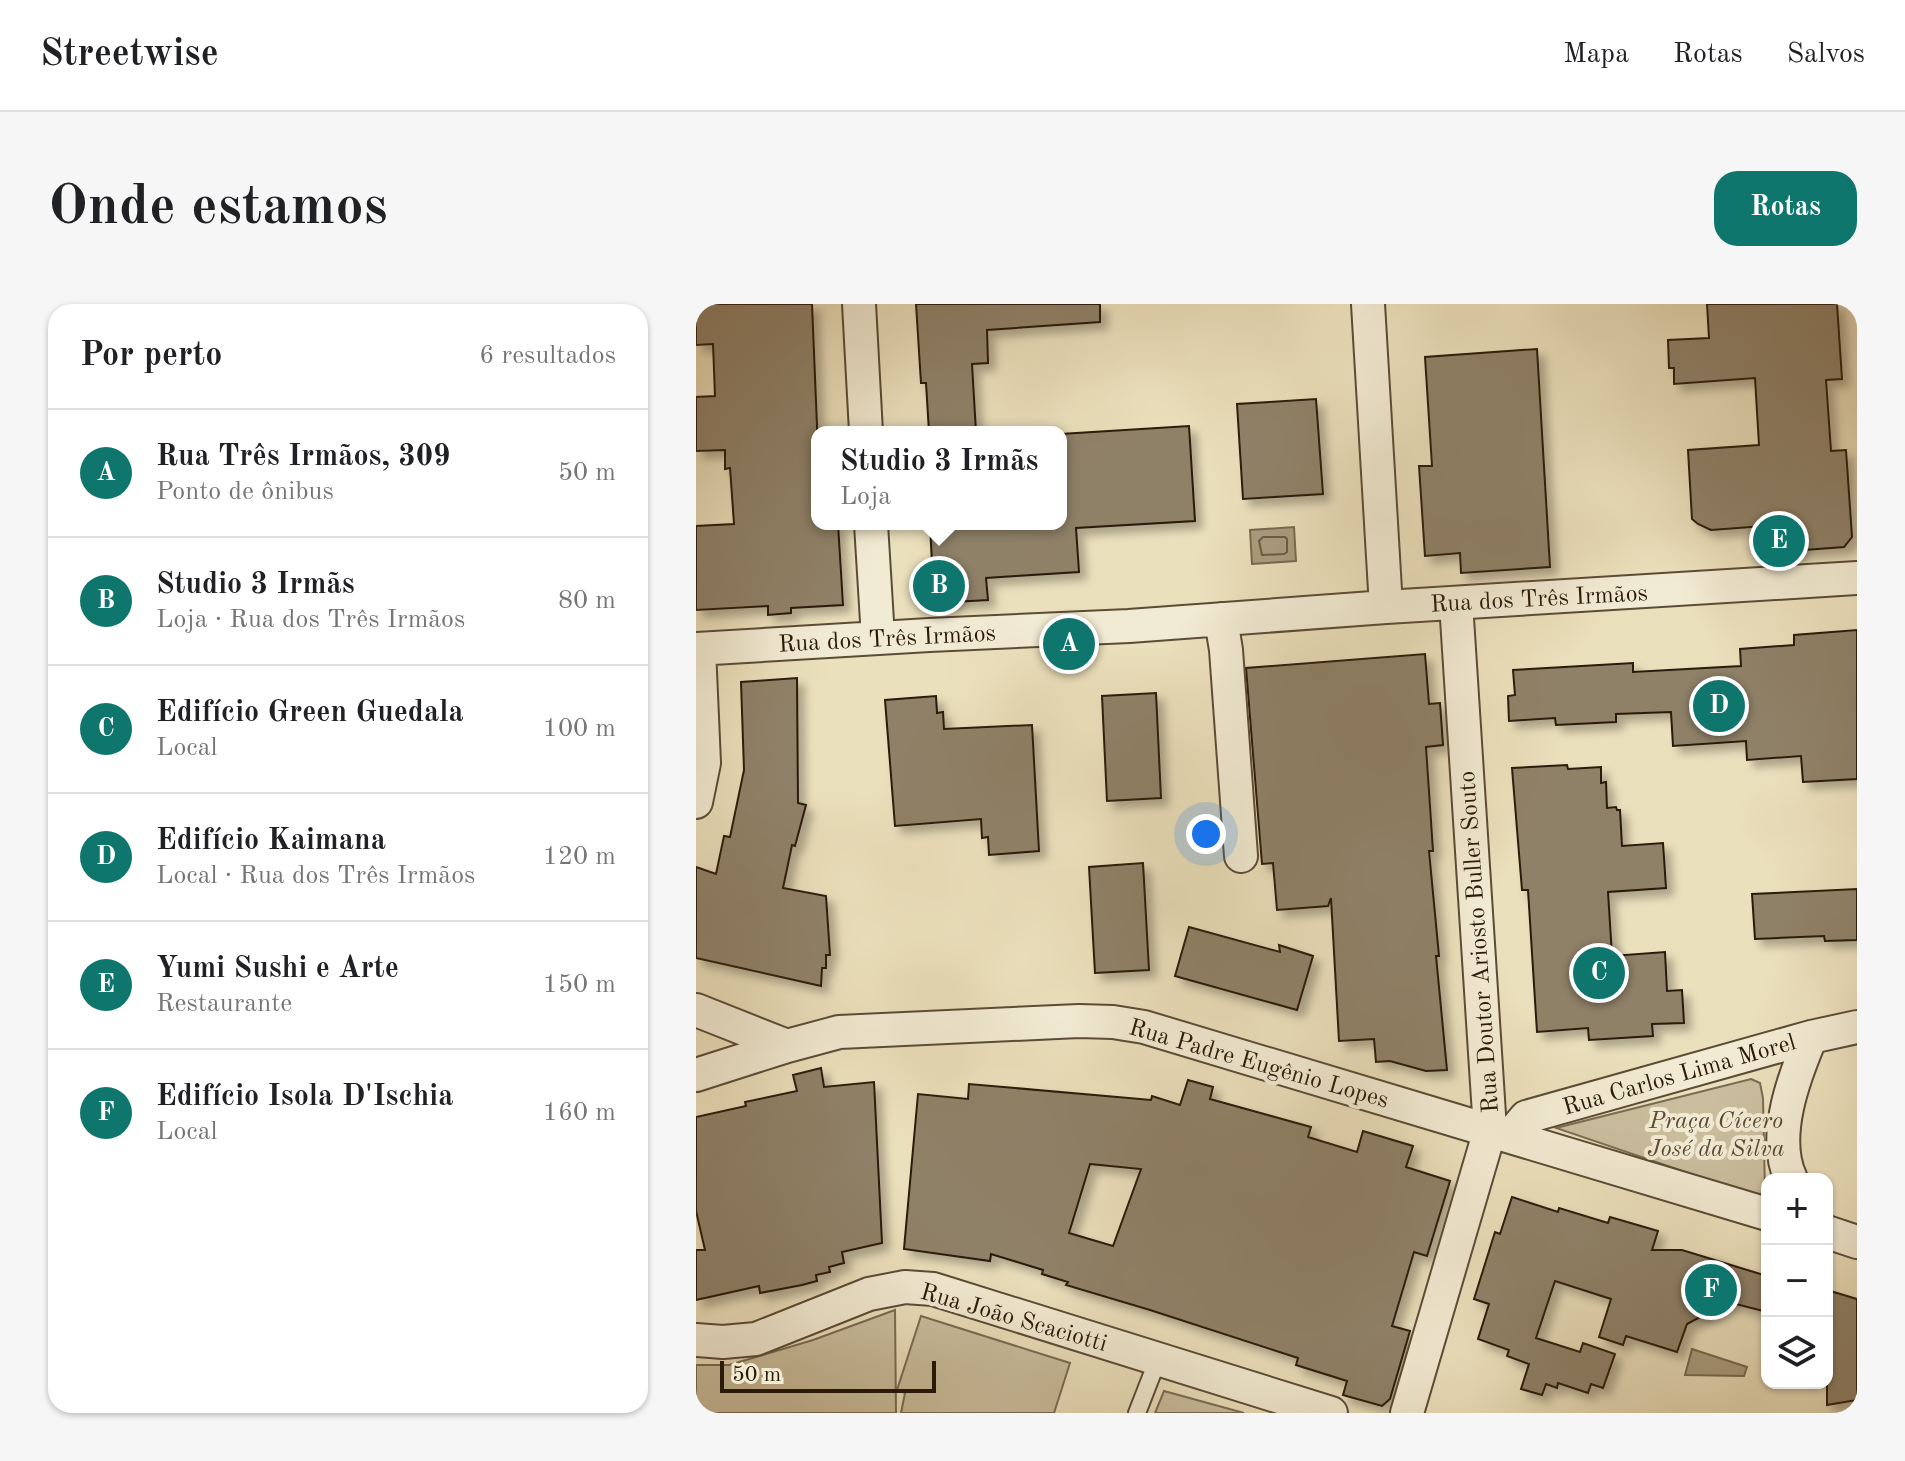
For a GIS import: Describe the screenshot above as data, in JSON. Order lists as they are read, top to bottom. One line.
{"streets":{"street":["Rua dos Três Irmãos","Rua Doutor Ariosto Buller Souto","Rua Padre Eugênio Lopes","Rua Carlos Lima Morel","Rua João Scaciotti"]},"crossings":[["Rua dos Três Irmãos","Rua Doutor Ariosto Buller Souto"],["Rua Doutor Ariosto Buller Souto","Rua Padre Eugênio Lopes"],["Rua Doutor Ariosto Buller Souto","Rua Carlos Lima Morel"],["Rua Padre Eugênio Lopes","Rua Carlos Lima Morel"]],"parks":["Praça Cícero José da Silva"],"scale_bar":"50 m","page":{"header":"Streetwise","nav":["Mapa","Rotas","Salvos"],"buttons":"Rotas","title":"Onde estamos","heading":["Por perto","6 resultados"],"list":[{"mark":"A","name":"Rua Três Irmãos, 309","note":"Ponto de ônibus","value":"50 m"},{"mark":"B","name":"Studio 3 Irmãs","note":"Loja · Rua dos Três Irmãos","value":"80 m"},{"mark":"C","name":"Edifício Green Guedala","note":"Local","value":"100 m"},{"mark":"D","name":"Edifício Kaimana","note":"Local · Rua dos Três Irmãos","value":"120 m"},{"mark":"E","name":"Yumi Sushi e Arte","note":"Restaurante","value":"150 m"},{"mark":"F","name":"Edifício Isola D'Ischia","note":"Local","value":"160 m"}],"popup":["Studio 3 Irmãs","Loja"],"pins":["E","B","A","D","C","F"],"map_buttons":["+","−"],"scale":"50 m"}}
